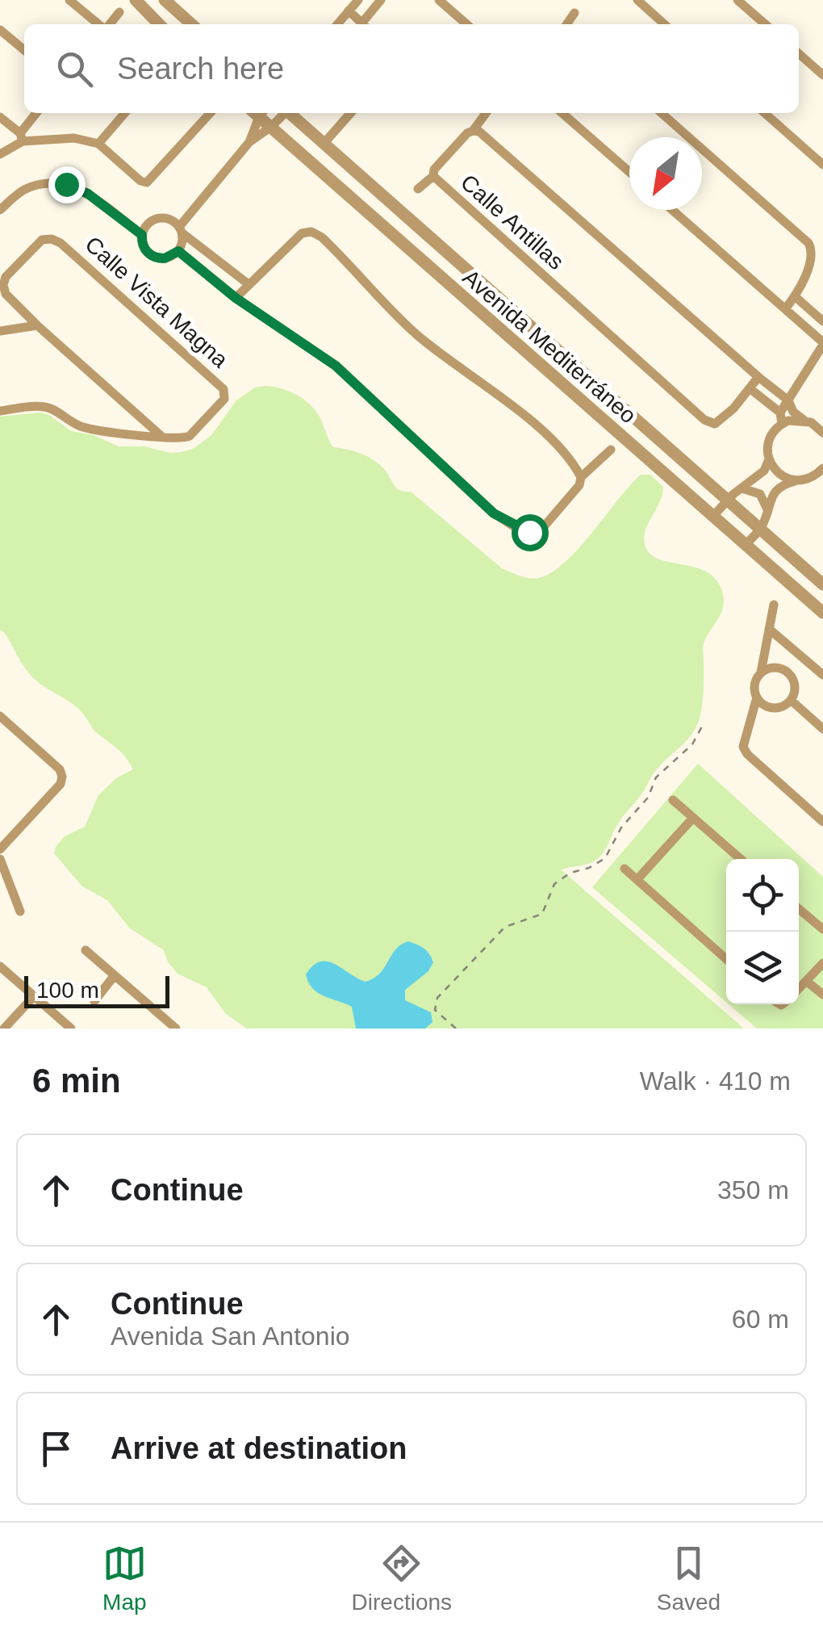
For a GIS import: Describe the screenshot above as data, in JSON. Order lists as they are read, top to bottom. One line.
{"streets":{"street":["Calle Antillas","Calle Vista Magna","Avenida Mediterráneo"]},"scale_bar":"100 m","north":"bottom left","page":{"search":"Search here","scale":"100 m","heading":["6 min","Walk · 410 m"],"list":[["Continue","350 m"],["Continue","Avenida San Antonio","60 m"],"Arrive at destination"],"nav":["Map","Directions","Saved"]}}
